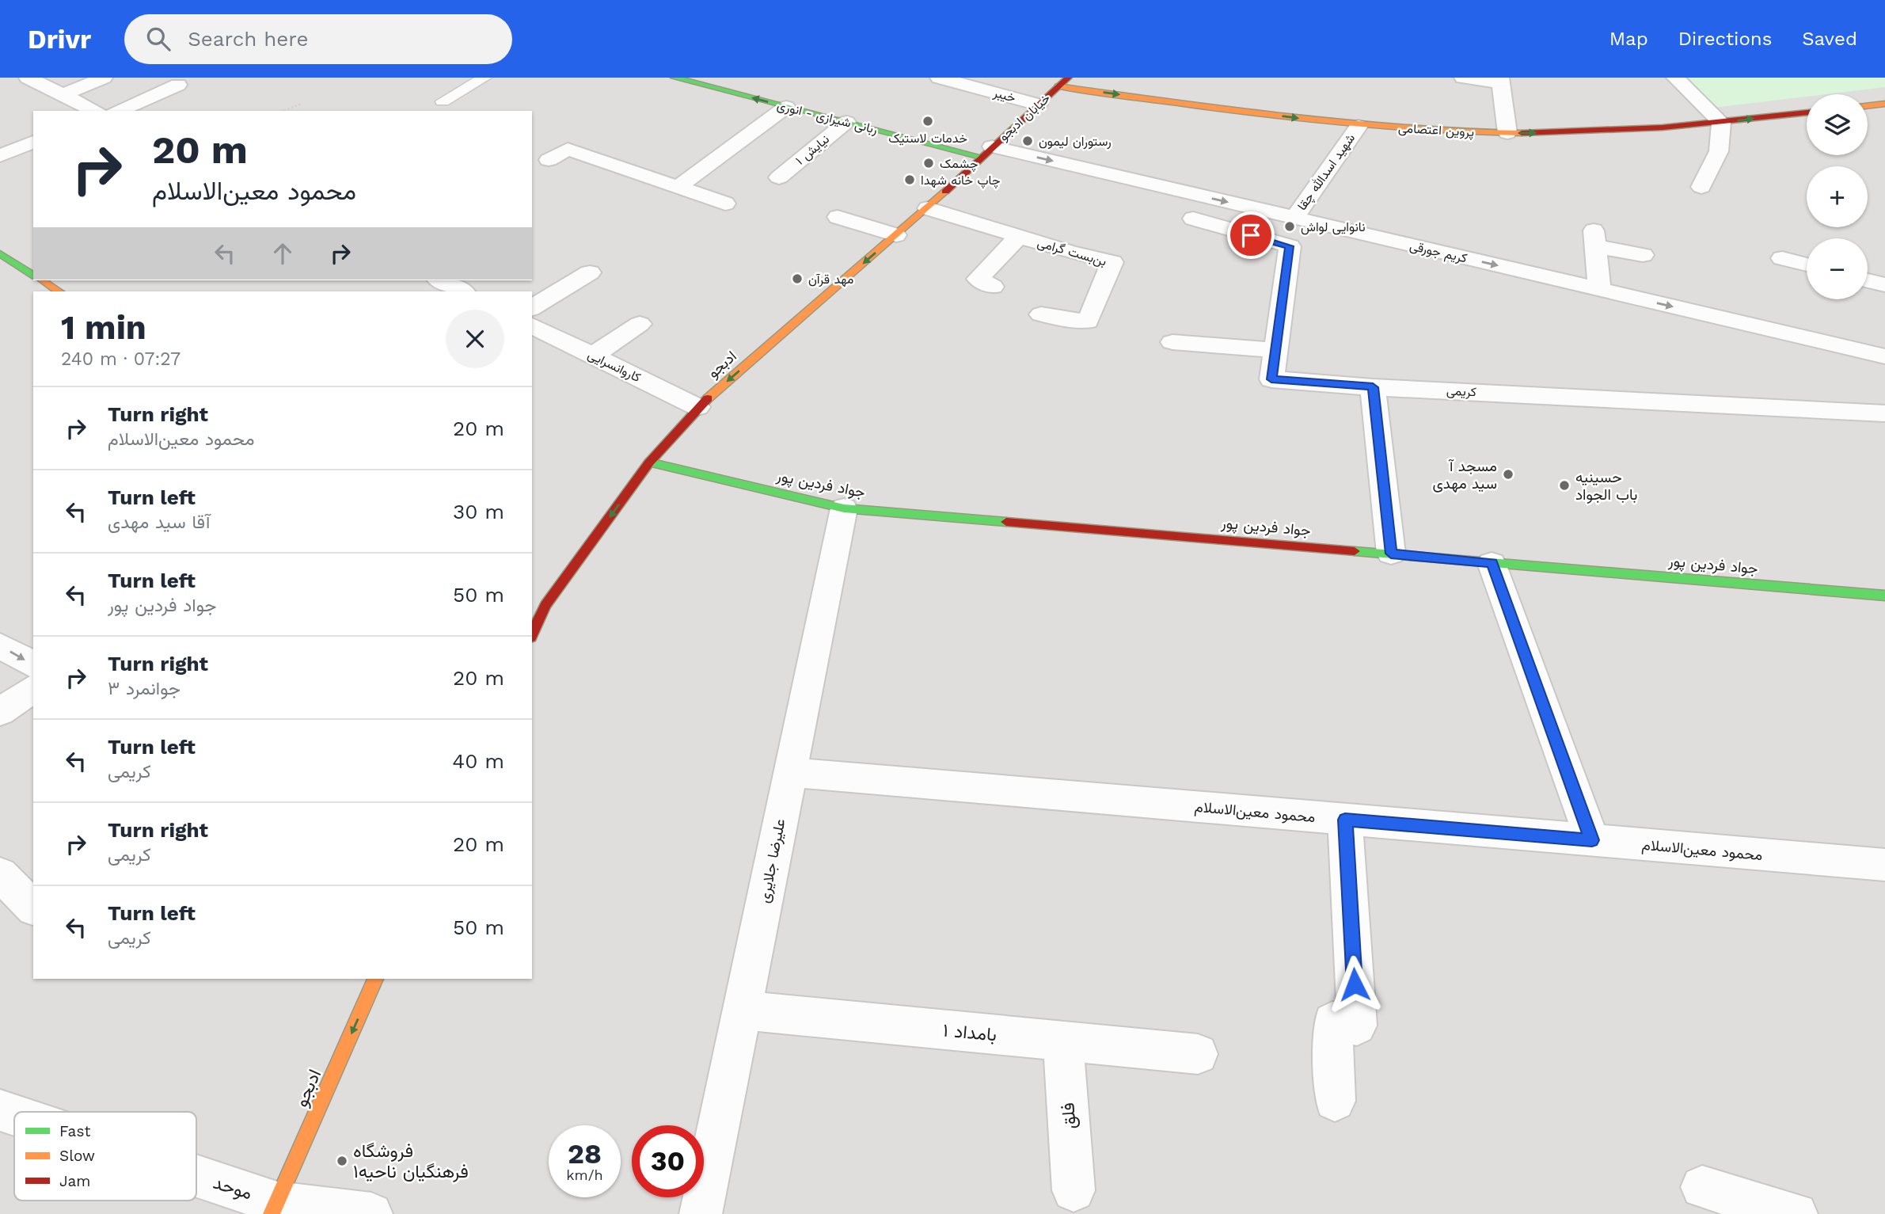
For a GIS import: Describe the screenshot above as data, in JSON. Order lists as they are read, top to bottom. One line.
{"streets":{"street":["خیبر","ربانی شیرازی - انوری","خیابان ادبجو","پروین اعتصامی","نیایش ۱","شهید اسدالله چقا","بن‌بست گرامی","کریم جورقی","ادبجو","کاروانسرایی","کریمی","جواد فردین پور","محمود معین‌الاسلام","علیرضا جلایری","بامداد ۱","فلق","موحد"]},"crossings":[["خیبر","خیابان ادبجو"],["ربانی شیرازی - انوری","خیابان ادبجو"],["ربانی شیرازی - انوری","نیایش ۱"],["ربانی شیرازی - انوری","کریم جورقی"],["ربانی شیرازی - انوری","ادبجو"],["خیابان ادبجو","پروین اعتصامی"],["خیابان ادبجو","کریم جورقی"],["خیابان ادبجو","ادبجو"],["پروین اعتصامی","شهید اسدالله چقا"],["شهید اسدالله چقا","کریم جورقی"],["بن‌بست گرامی","ادبجو"],["کریم جورقی","ادبجو"],["ادبجو","کاروانسرایی"],["ادبجو","جواد فردین پور"],["ادبجو","موحد"],["جواد فردین پور","علیرضا جلایری"],["محمود معین‌الاسلام","علیرضا جلایری"],["علیرضا جلایری","بامداد ۱"],["بامداد ۱","فلق"]],"one_way":["پروین اعتصامی","کریم جورقی","ادبجو"],"places":["خدمات لاستیک","رستوران لیمون","چشمک","چاپ خانه شهدا","نانوایی لواش","مهد قرآن","مسجد آ سید مهدی","حسینیه باب الجواد","فروشگاه فرهنگیان ناحیه۱"],"legend":["Fast","Slow","Jam"],"page":{"header":"Drivr","search":"Search here","nav":["Map","Directions","Saved"],"map_buttons":["+","−"],"turn":["20 m","محمود معین‌الاسلام"],"heading":["1 min","240 m · 07:27"],"list":[{"name":"Turn right","note":"محمود معین‌الاسلام","value":"20 m"},{"name":"Turn left","note":"آقا سید مهدی","value":"30 m"},{"name":"Turn left","note":"جواد فردین پور","value":"50 m"},{"name":"Turn right","note":"جوانمرد ۳","value":"20 m"},{"name":"Turn left","note":"کریمی","value":"40 m"},{"name":"Turn right","note":"کریمی","value":"20 m"},{"name":"Turn left","note":"کریمی","value":"50 m"}],"speed":"28 km/h","limit":"30"}}
